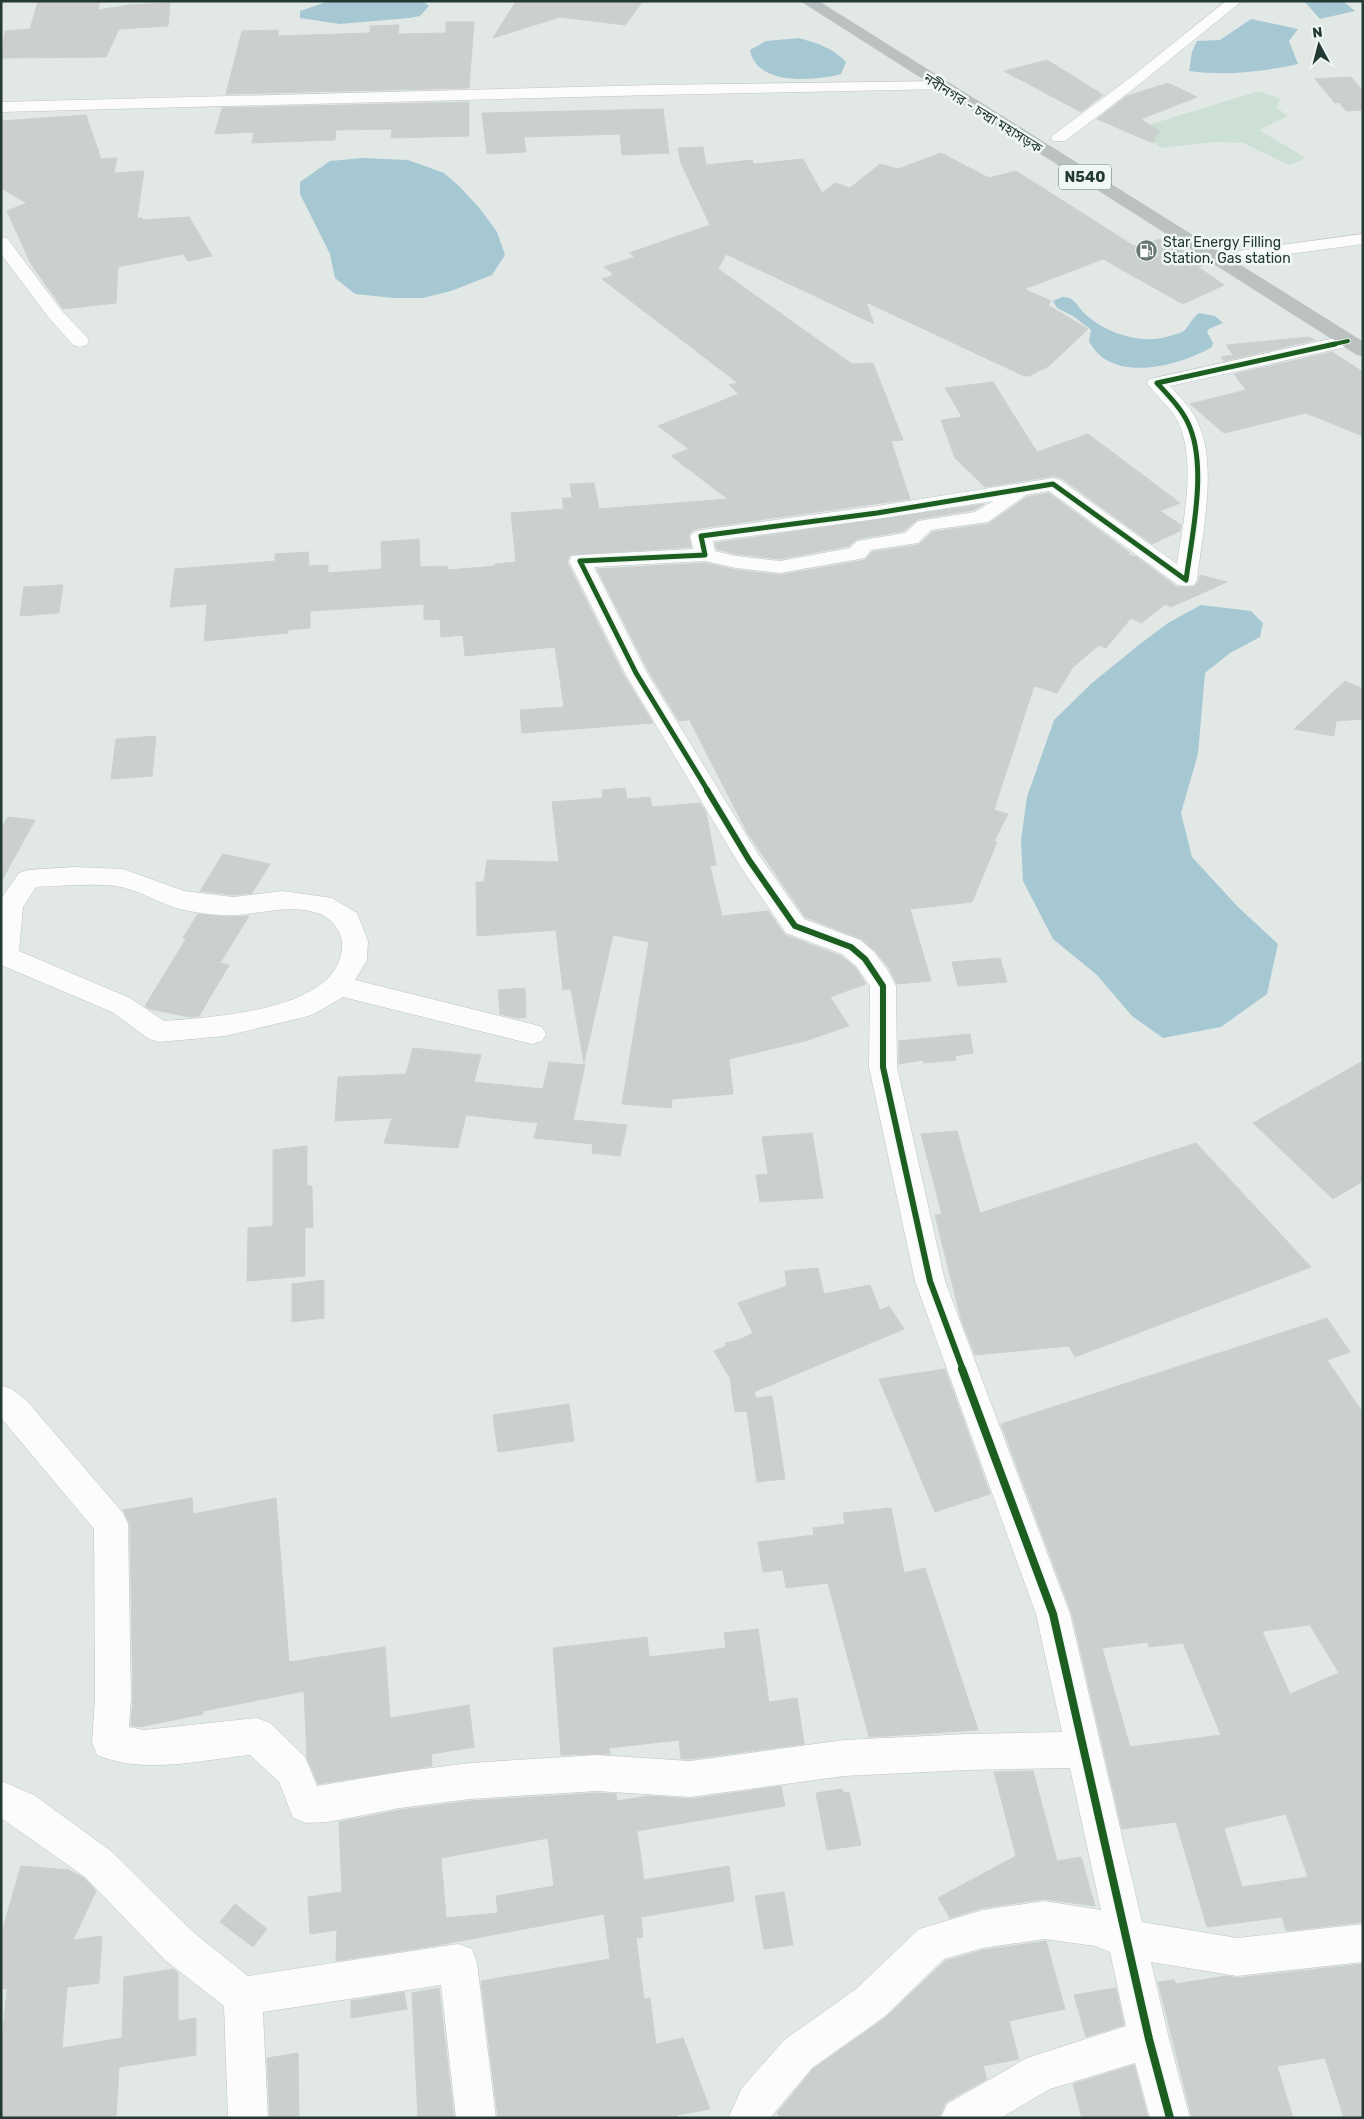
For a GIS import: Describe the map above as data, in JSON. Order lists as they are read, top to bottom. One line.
{"streets":{"highway":["নবীনগর - চন্দ্রা মহাসড়ক","N540"]},"places":{"fuel station":["Star Energy Filling Station, Gas station"]},"north":"top"}
